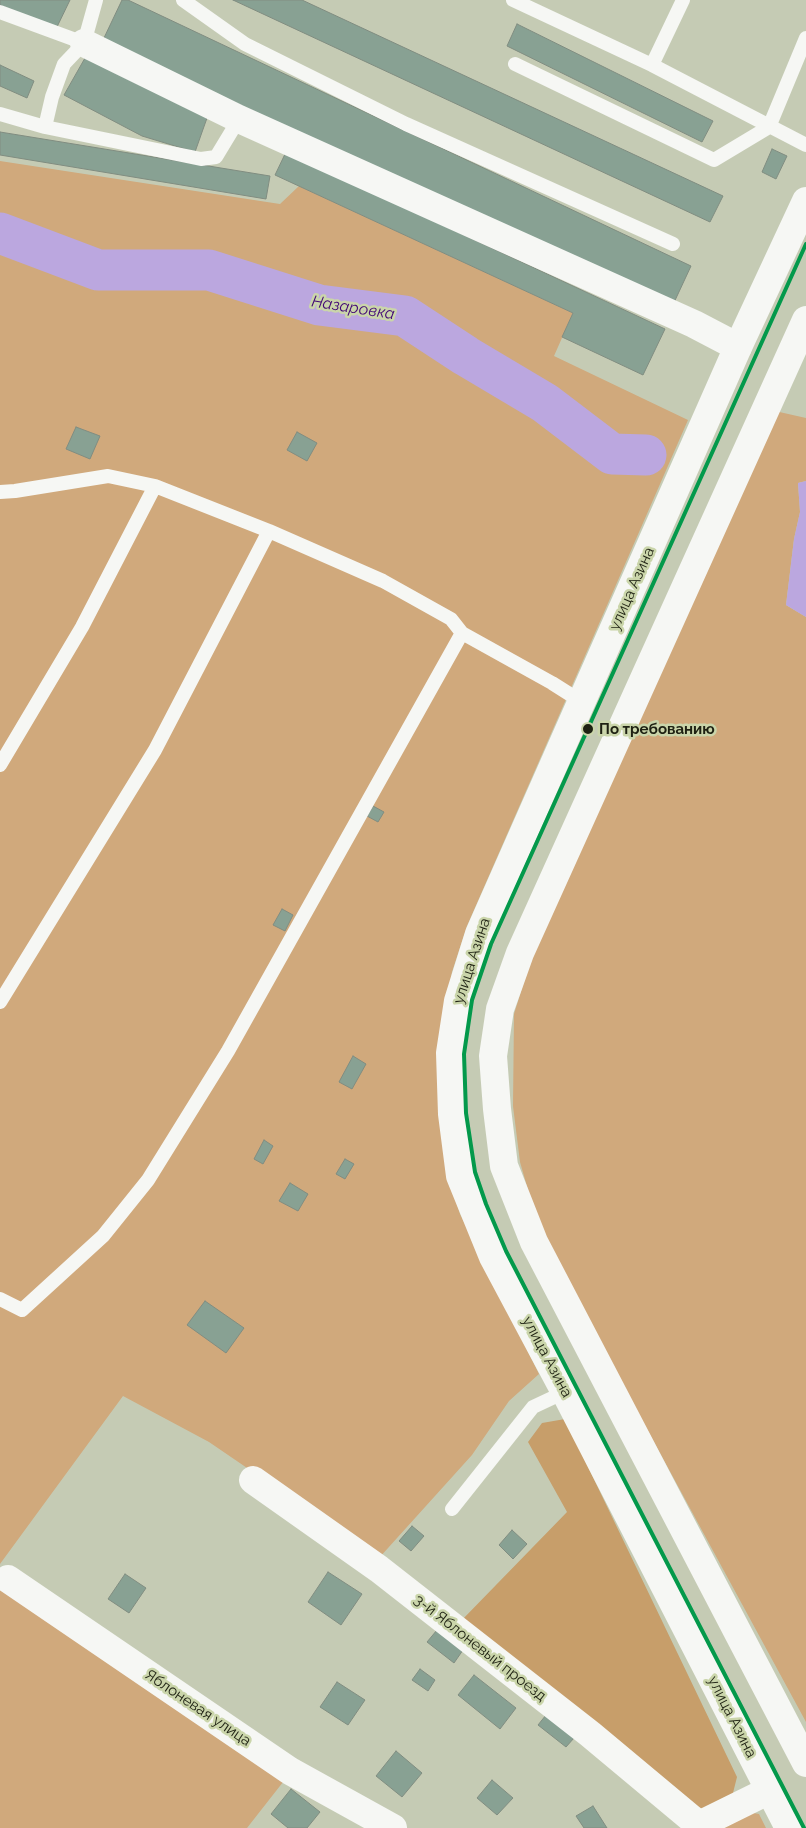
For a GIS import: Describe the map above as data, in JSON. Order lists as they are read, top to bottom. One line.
{"streets":{"street":["улица Азина","3-й Яблоневый проезд","Яблоневая улица"]},"water":["Назаровка"],"places":["По требованию"]}
